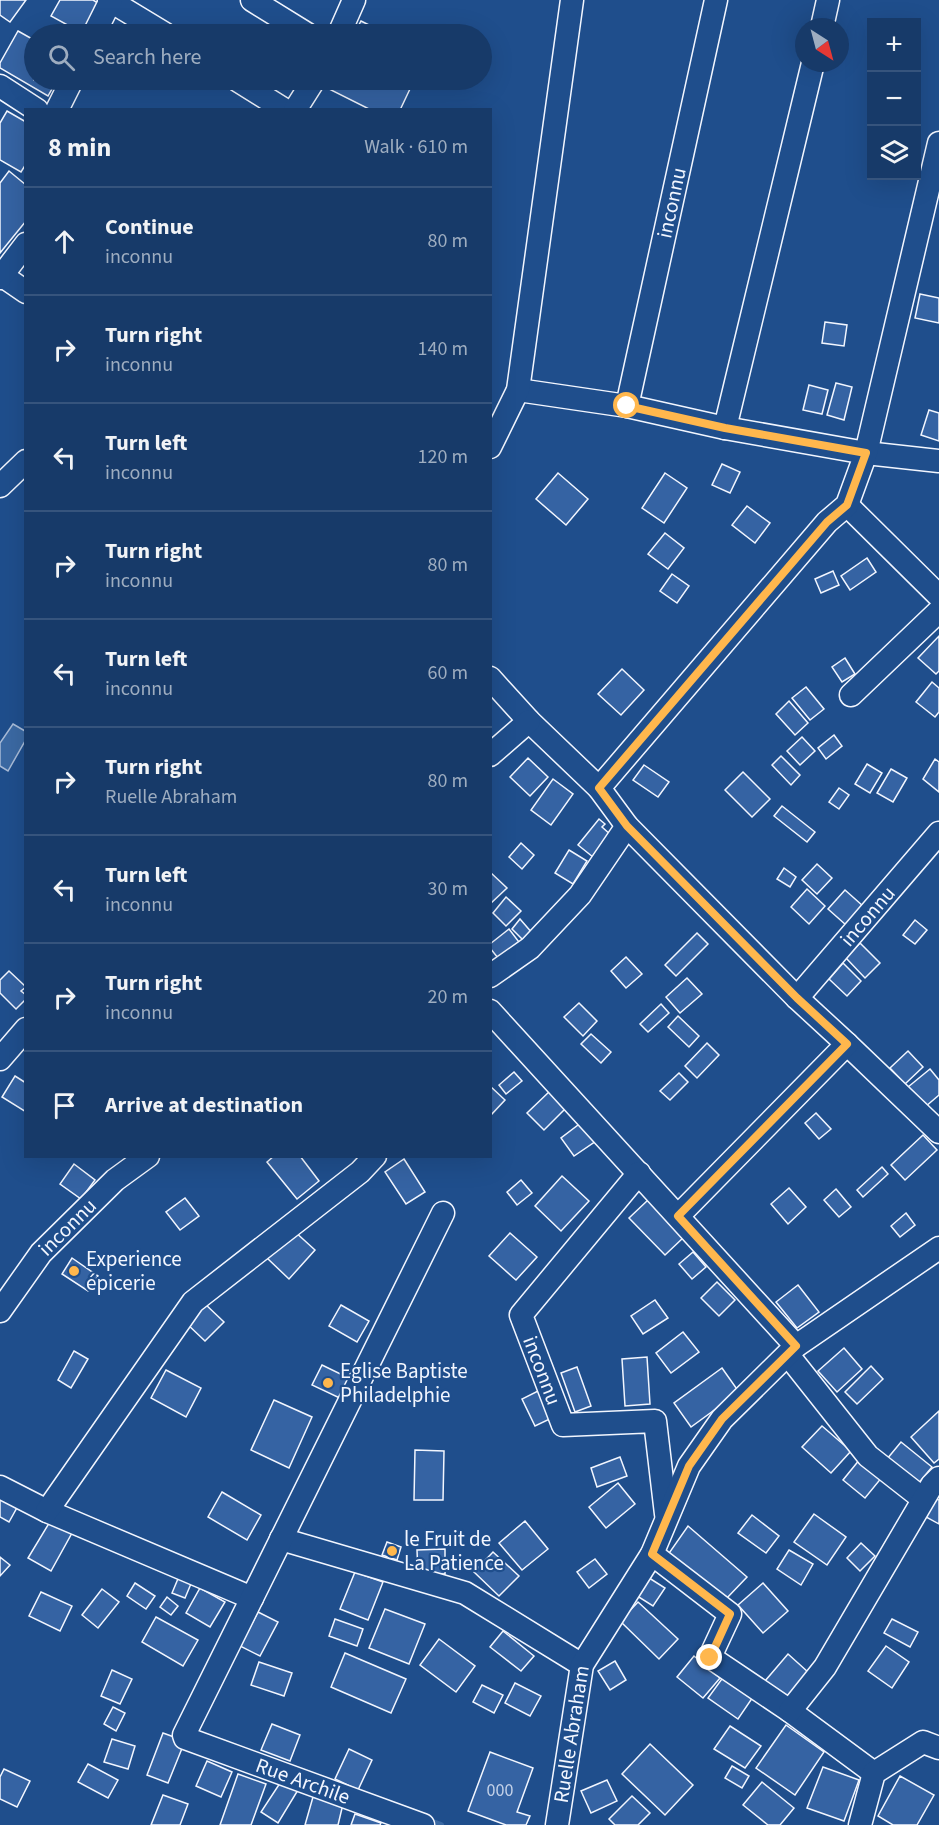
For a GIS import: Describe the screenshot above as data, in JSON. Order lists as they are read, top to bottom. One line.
{"streets":{"street":["inconnu","Ruelle Abraham","Rue Archile"]},"crossings":[["inconnu","Ruelle Abraham"]],"places":["Experience épicerie","Eglise Baptiste Philadelphie","le Fruit de La Patience"],"house_numbers":["000"],"north":"bottom right","page":{"map_buttons":["+","−"],"search":"Search here","heading":["8 min","Walk · 610 m"],"list":[["Continue","inconnu","80 m"],["Turn right","inconnu","140 m"],["Turn left","inconnu","120 m"],["Turn right","inconnu","80 m"],["Turn left","inconnu","60 m"],["Turn right","Ruelle Abraham","80 m"],["Turn left","inconnu","30 m"],["Turn right","inconnu","20 m"],"Arrive at destination"]}}
